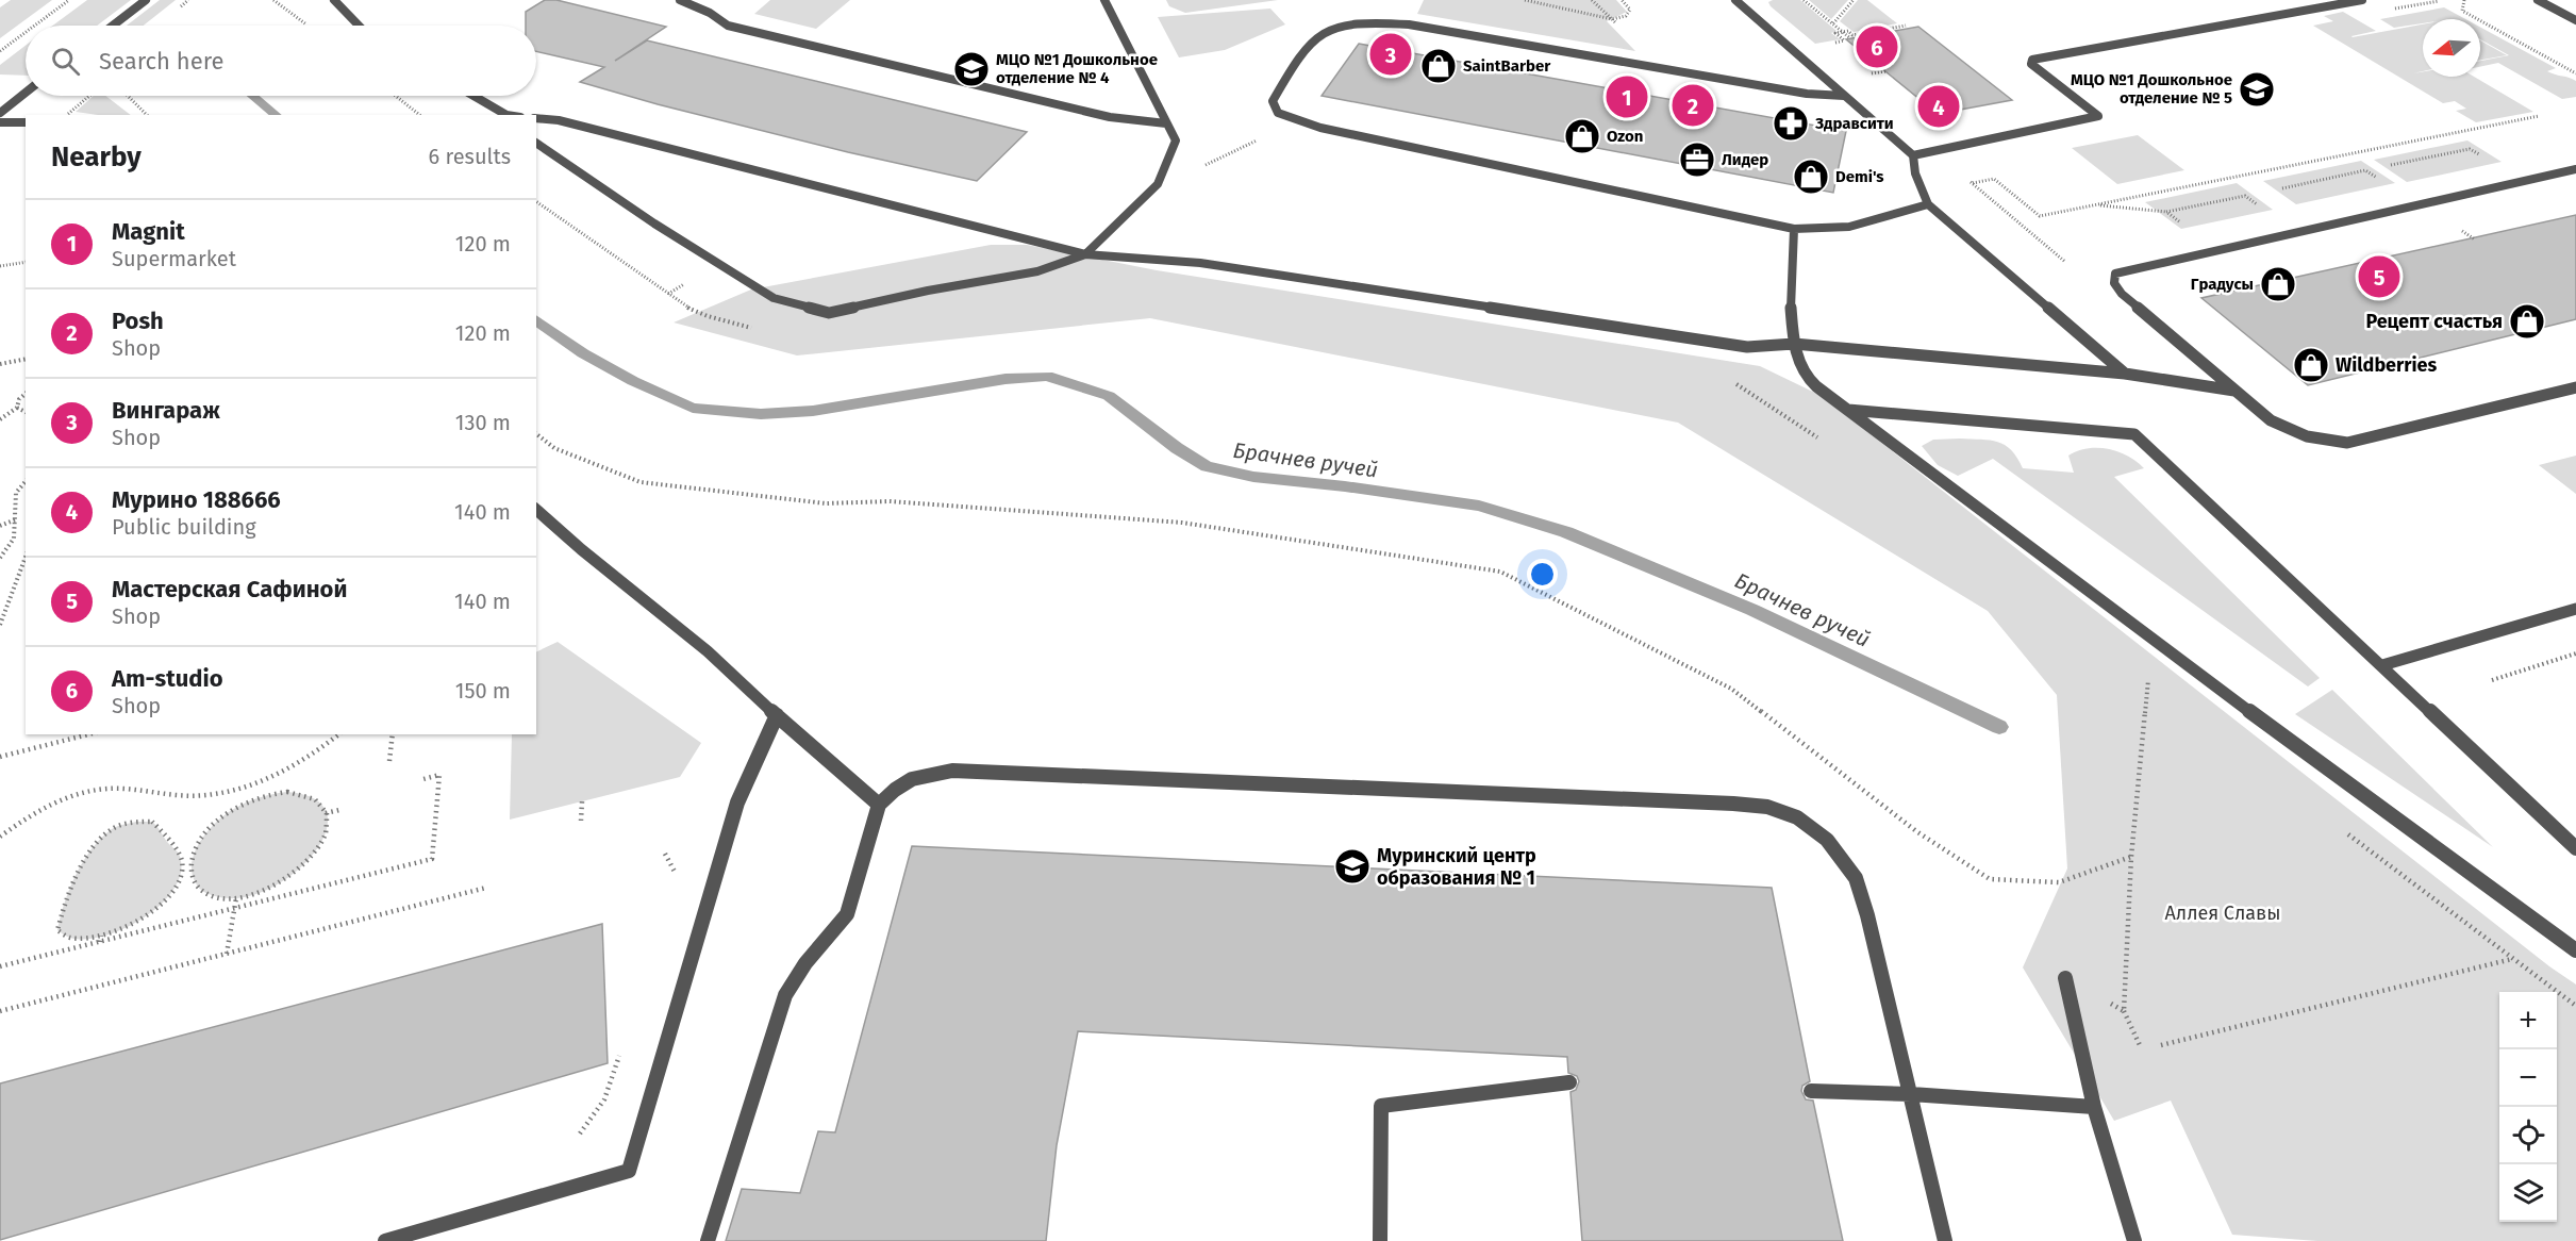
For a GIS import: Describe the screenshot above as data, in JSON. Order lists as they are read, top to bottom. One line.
{"water":["Брачнев ручей"],"parks":["Аллея Славы"],"places":{"shop":["SaintBarber","Ozon","Demi's","Градусы","Рецепт счастья","Wildberries"],"school or university":["МЦО №1 Дошкольное отделение № 4","МЦО №1 Дошкольное отделение № 5","Муринский центр образования № 1"],"pharmacy":["Здравсити"],"office":["Лидер"]},"north":"left","page":{"pins":["6","3","1","2","4","5"],"search":"Search here","heading":["Nearby","6 results"],"list":[{"mark":"1","name":"Magnit","note":"Supermarket","value":"120 m"},{"mark":"2","name":"Posh","note":"Shop","value":"120 m"},{"mark":"3","name":"Вингараж","note":"Shop","value":"130 m"},{"mark":"4","name":"Мурино 188666","note":"Public building","value":"140 m"},{"mark":"5","name":"Мастерская Сафиной","note":"Shop","value":"140 m"},{"mark":"6","name":"Am-studio","note":"Shop","value":"150 m"}],"map_buttons":["+","−"]}}
